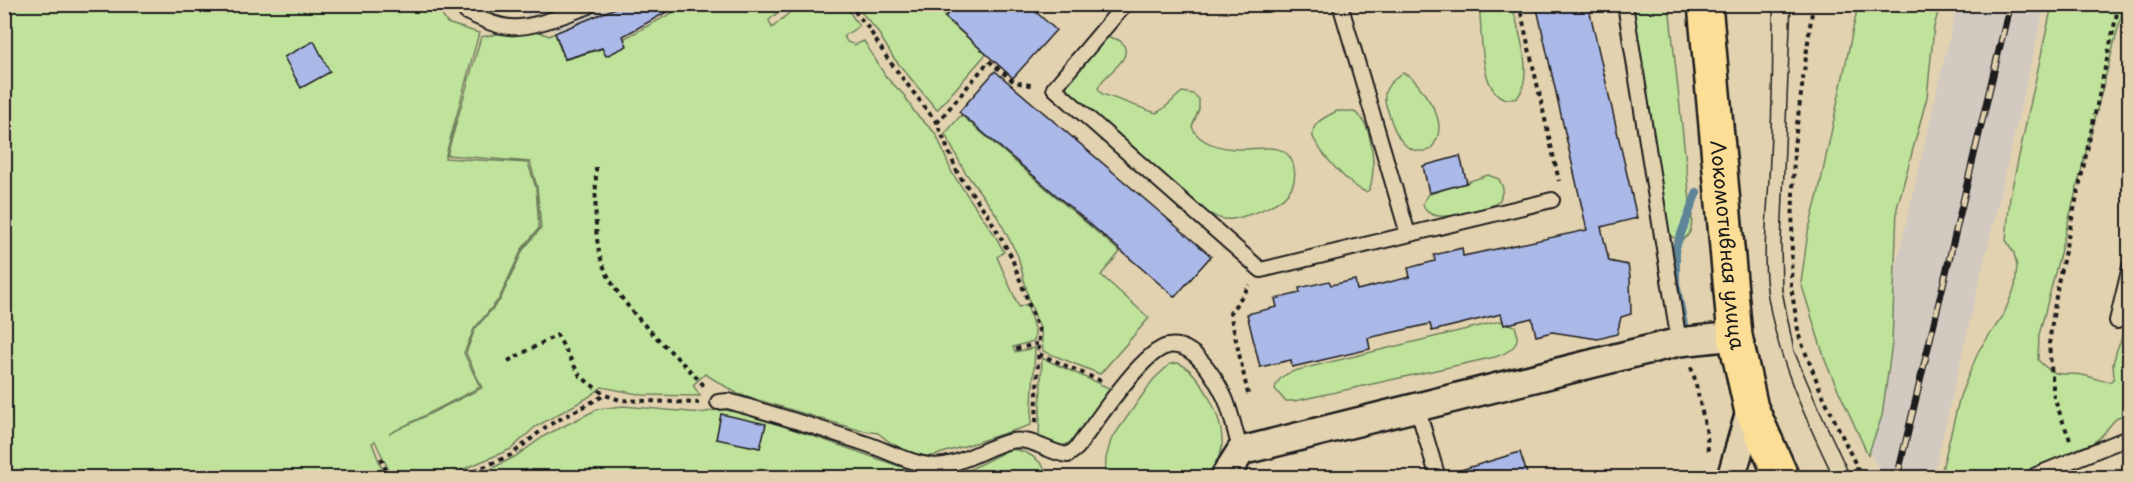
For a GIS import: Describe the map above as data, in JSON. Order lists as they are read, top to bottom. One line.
{"streets":{"main road":["Локомотивная улица"]}}
